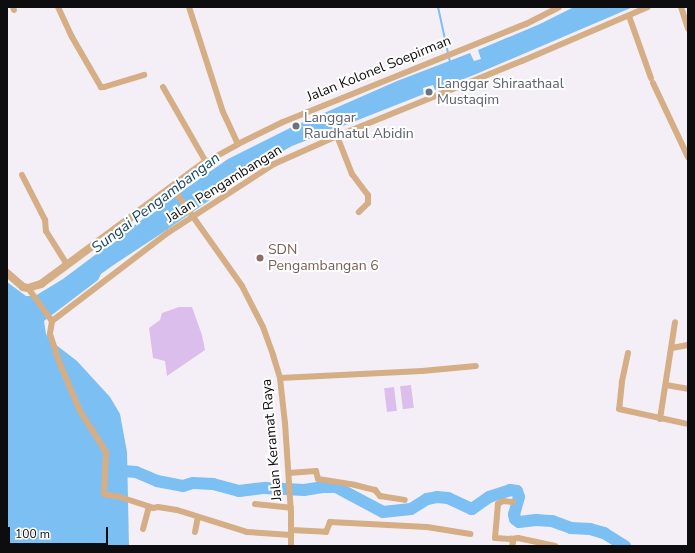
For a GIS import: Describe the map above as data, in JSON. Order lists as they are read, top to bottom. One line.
{"streets":{"street":["Jalan Kolonel Soepirman","Jalan Pengambangan","Jalan Keramat Raya"]},"crossings":[["Jalan Kolonel Soepirman","Jalan Keramat Raya"],["Jalan Pengambangan","Jalan Keramat Raya"]],"water":["Sungai Pengambangan"],"places":["Langgar Shiraathaal Mustaqim","Langgar Raudhatul Abidin","SDN Pengambangan 6"],"scale_bar":"100 m"}
